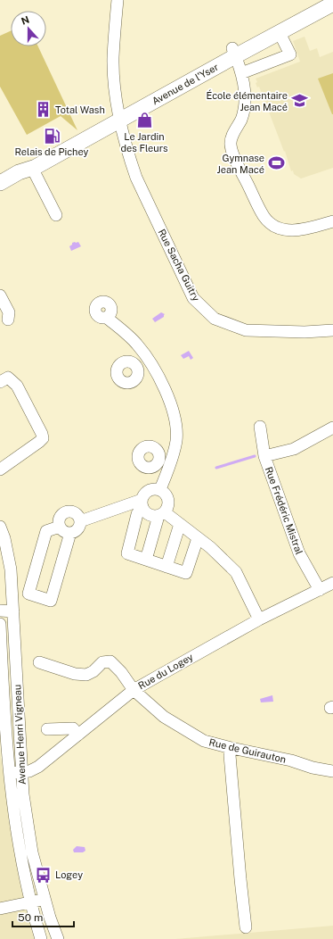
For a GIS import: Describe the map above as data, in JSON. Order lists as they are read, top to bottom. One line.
{"streets":{"main road":["Avenue de l'Yser"],"street":["Rue Sacha Guitry","Rue Frédéric Mistral","Rue du Logey","Avenue Henri Vigneau","Rue de Guirauton"]},"crossings":[["Avenue de l'Yser","Rue Sacha Guitry"],["Rue Frédéric Mistral","Rue du Logey"],["Rue du Logey","Avenue Henri Vigneau"],["Rue du Logey","Rue de Guirauton"]],"places":{"school or university":["École élémentaire Jean Macé"],"building":["Total Wash"],"shop":["Le Jardin des Fleurs"],"fuel station":["Relais de Pichey"],"sports":["Gymnase Jean Macé"],"bus stop":["Logey"]},"scale_bar":"50 m","north":"top"}
